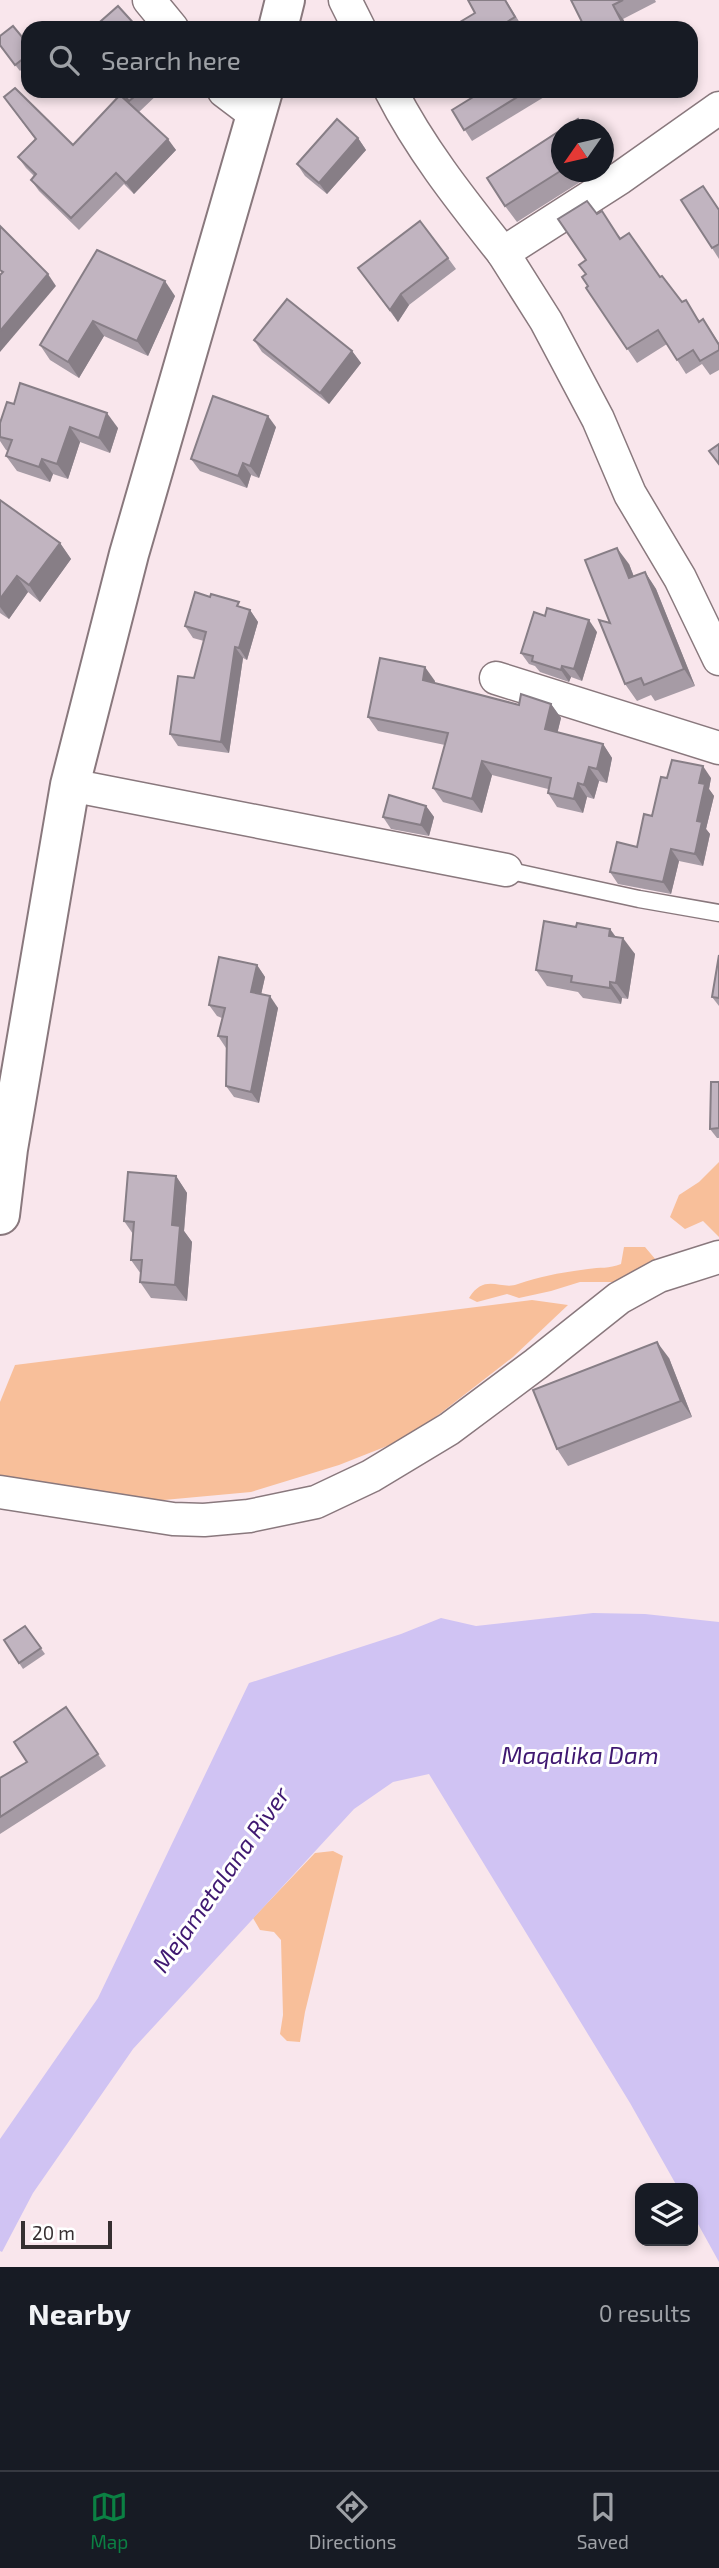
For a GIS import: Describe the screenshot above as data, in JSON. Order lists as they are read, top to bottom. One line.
{"water":["Maqalika Dam","Mejametalana River"],"scale_bar":"20 m","north":"bottom left","page":{"search":"Search here","scale":"20 m","heading":["Nearby","0 results"],"nav":["Map","Directions","Saved"]}}
